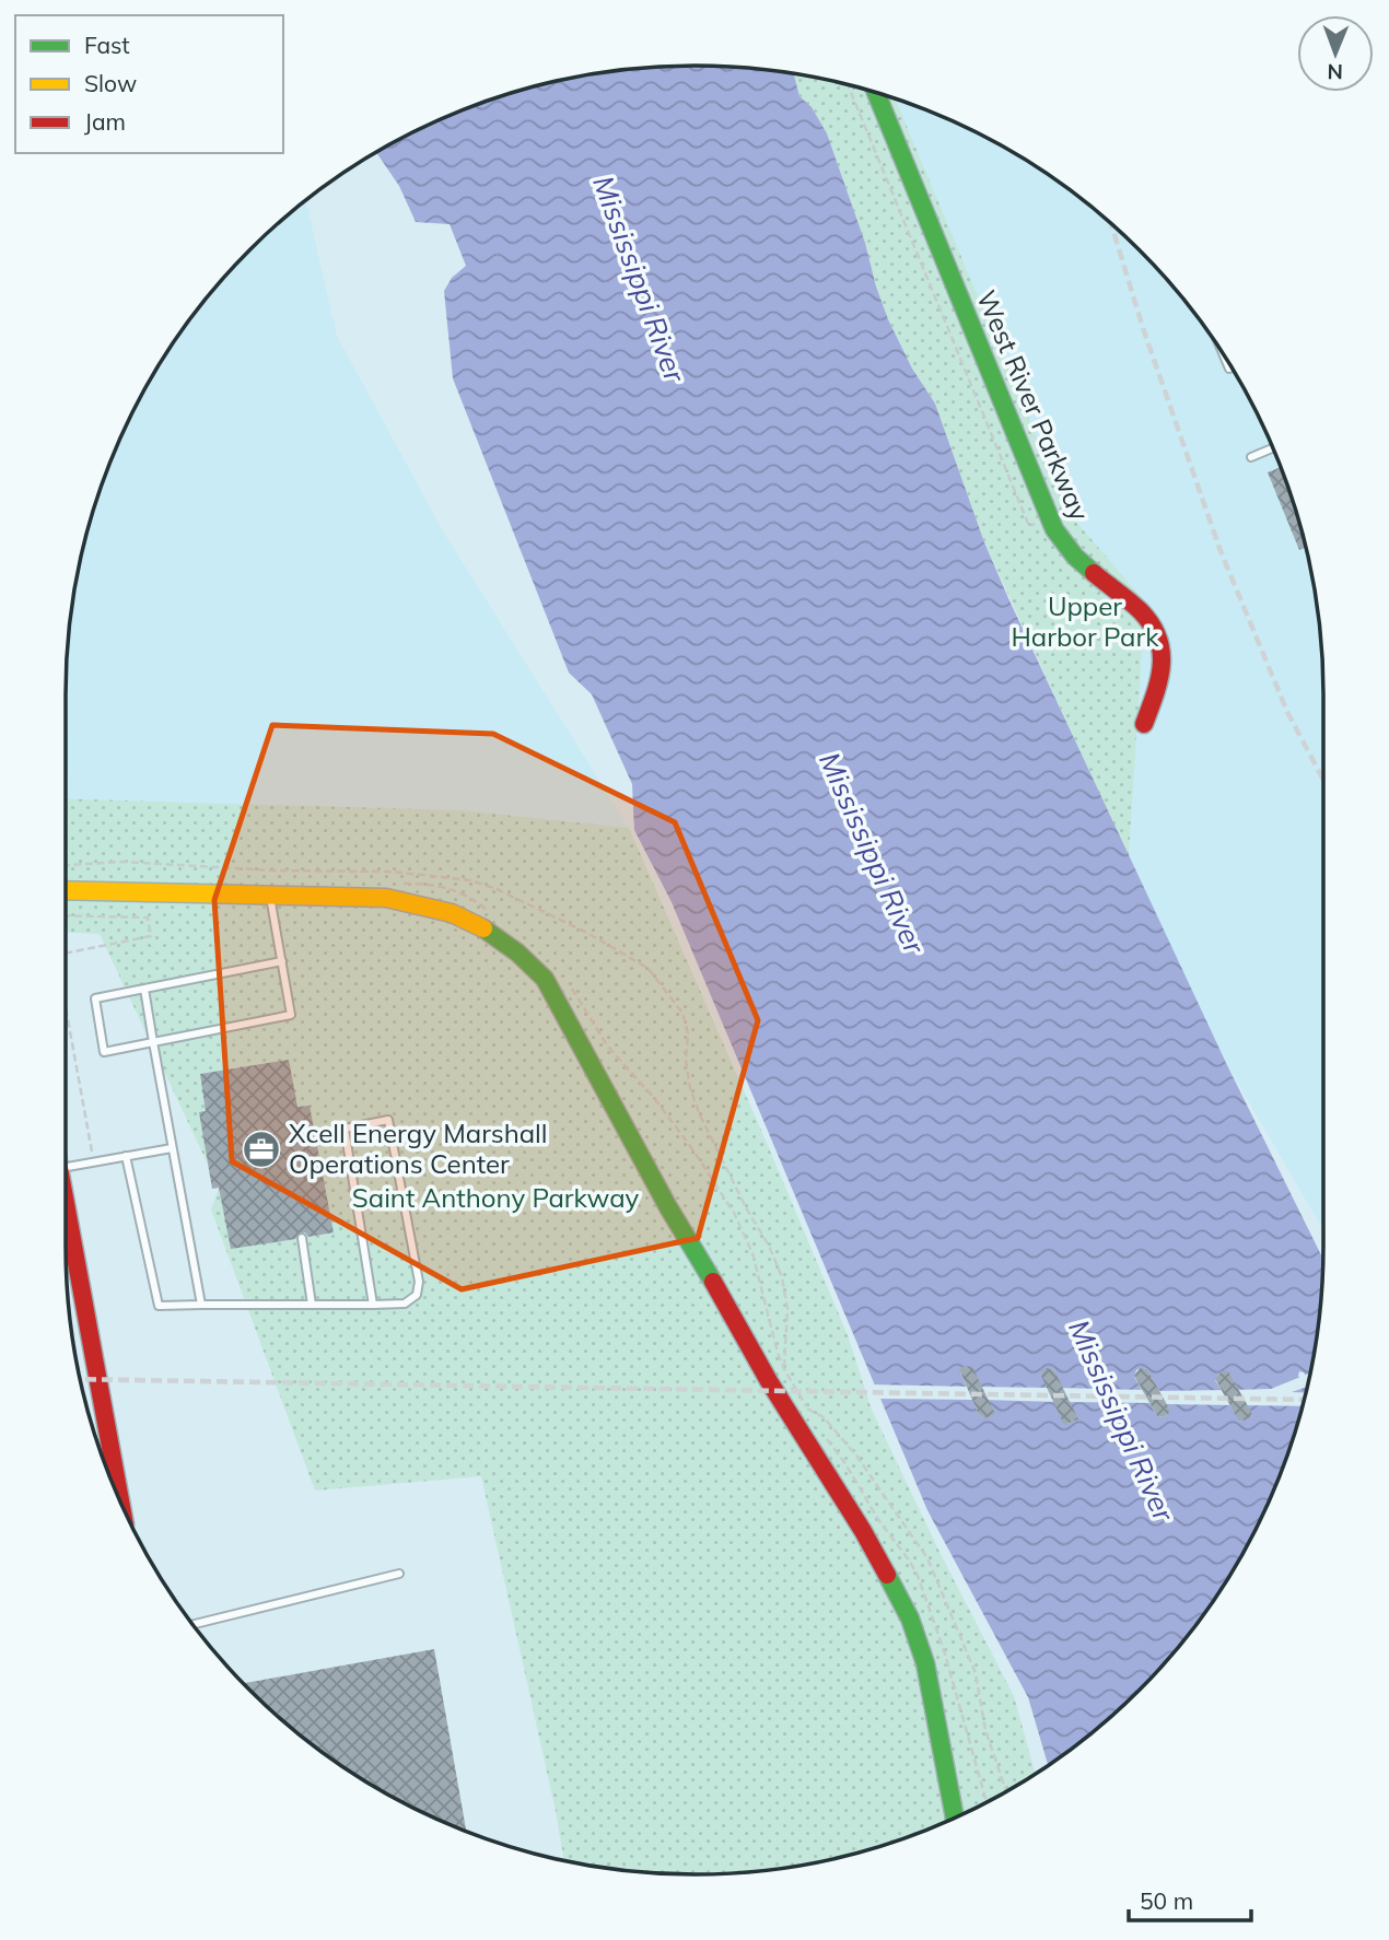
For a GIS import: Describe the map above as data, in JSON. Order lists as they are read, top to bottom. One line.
{"streets":{"street":["West River Parkway"]},"water":["Mississippi River"],"parks":["Upper Harbor Park","Saint Anthony Parkway"],"places":{"office":["Xcell Energy Marshall Operations Center"]},"legend":["Fast","Slow","Jam"],"scale_bar":"50 m","north":"bottom"}
